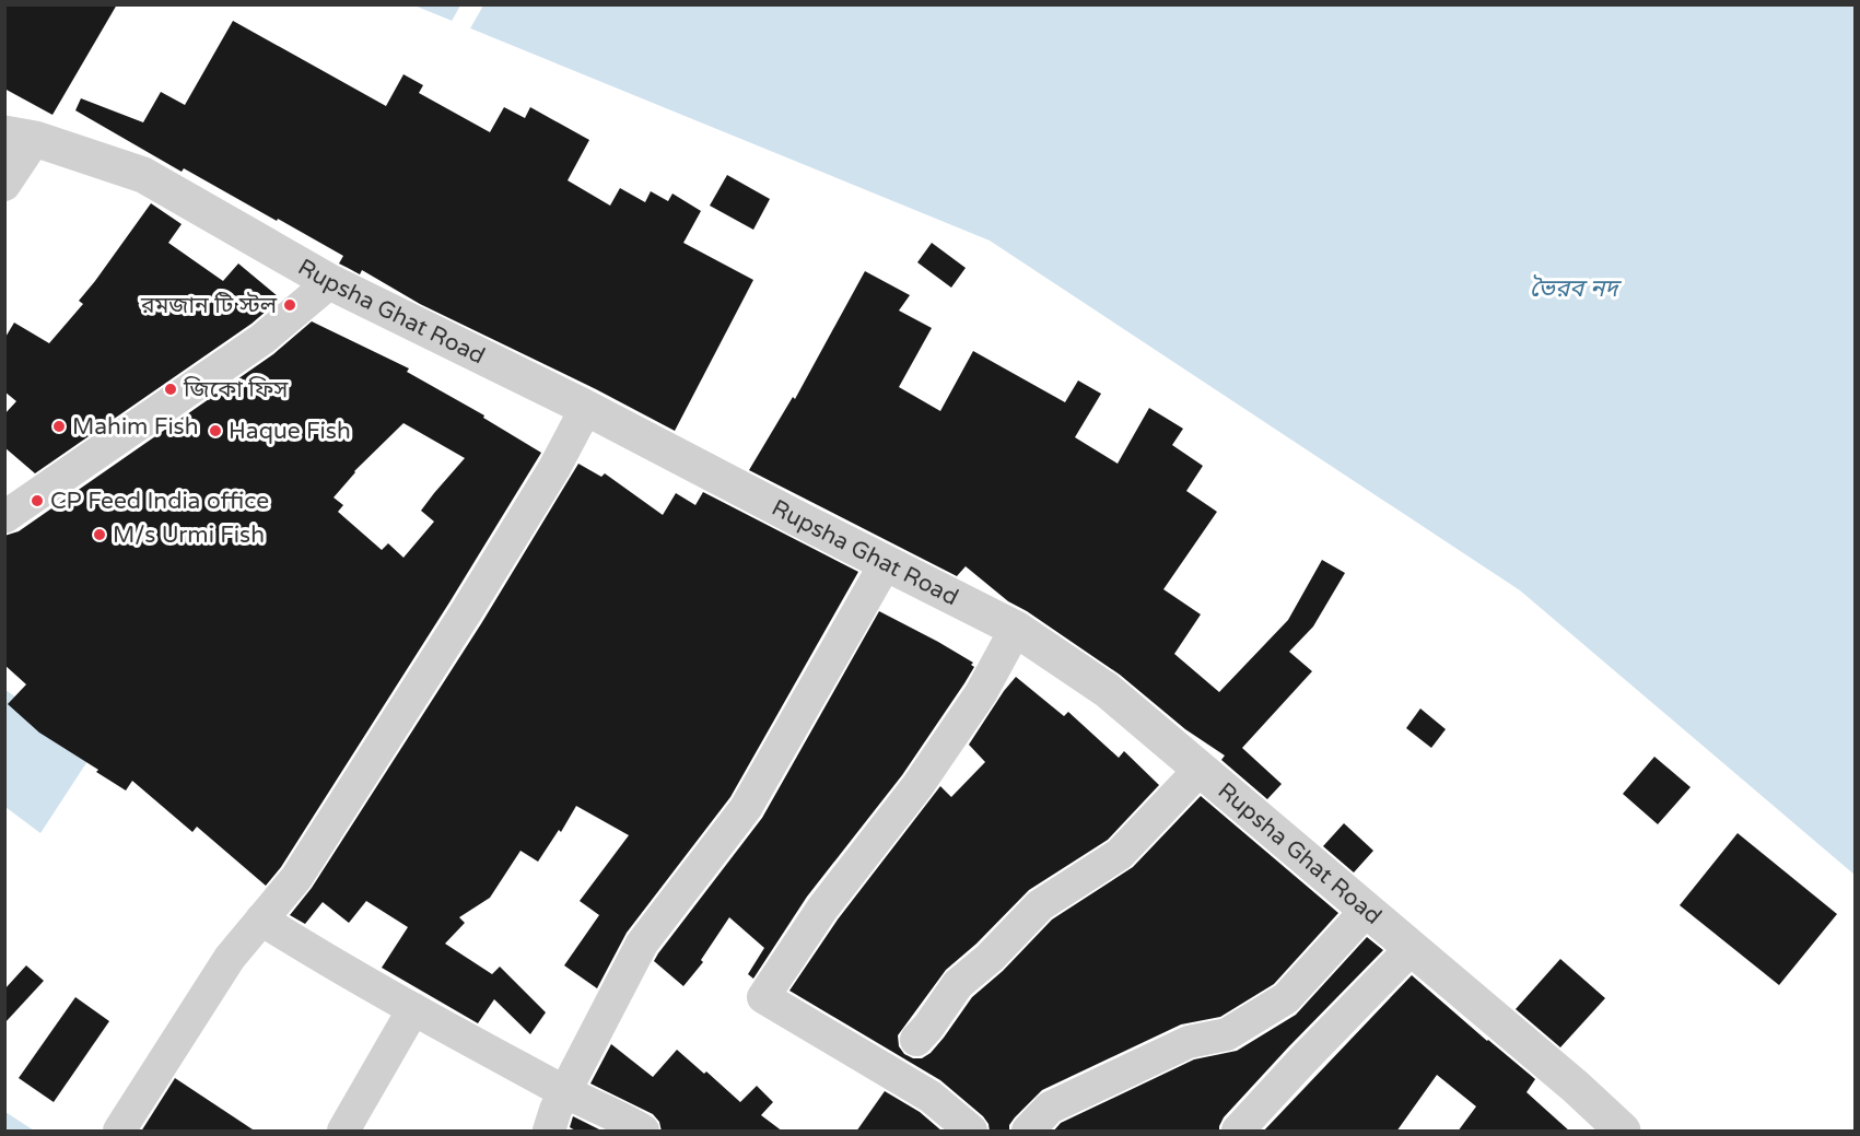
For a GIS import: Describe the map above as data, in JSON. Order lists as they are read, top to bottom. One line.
{"streets":{"street":["Rupsha Ghat Road"]},"water":["ভৈরব নদ"],"places":["রমজান টি স্টল","জিকো ফিস","Mahim Fish","Haque Fish","CP Feed India office","M/s Urmi Fish"]}
